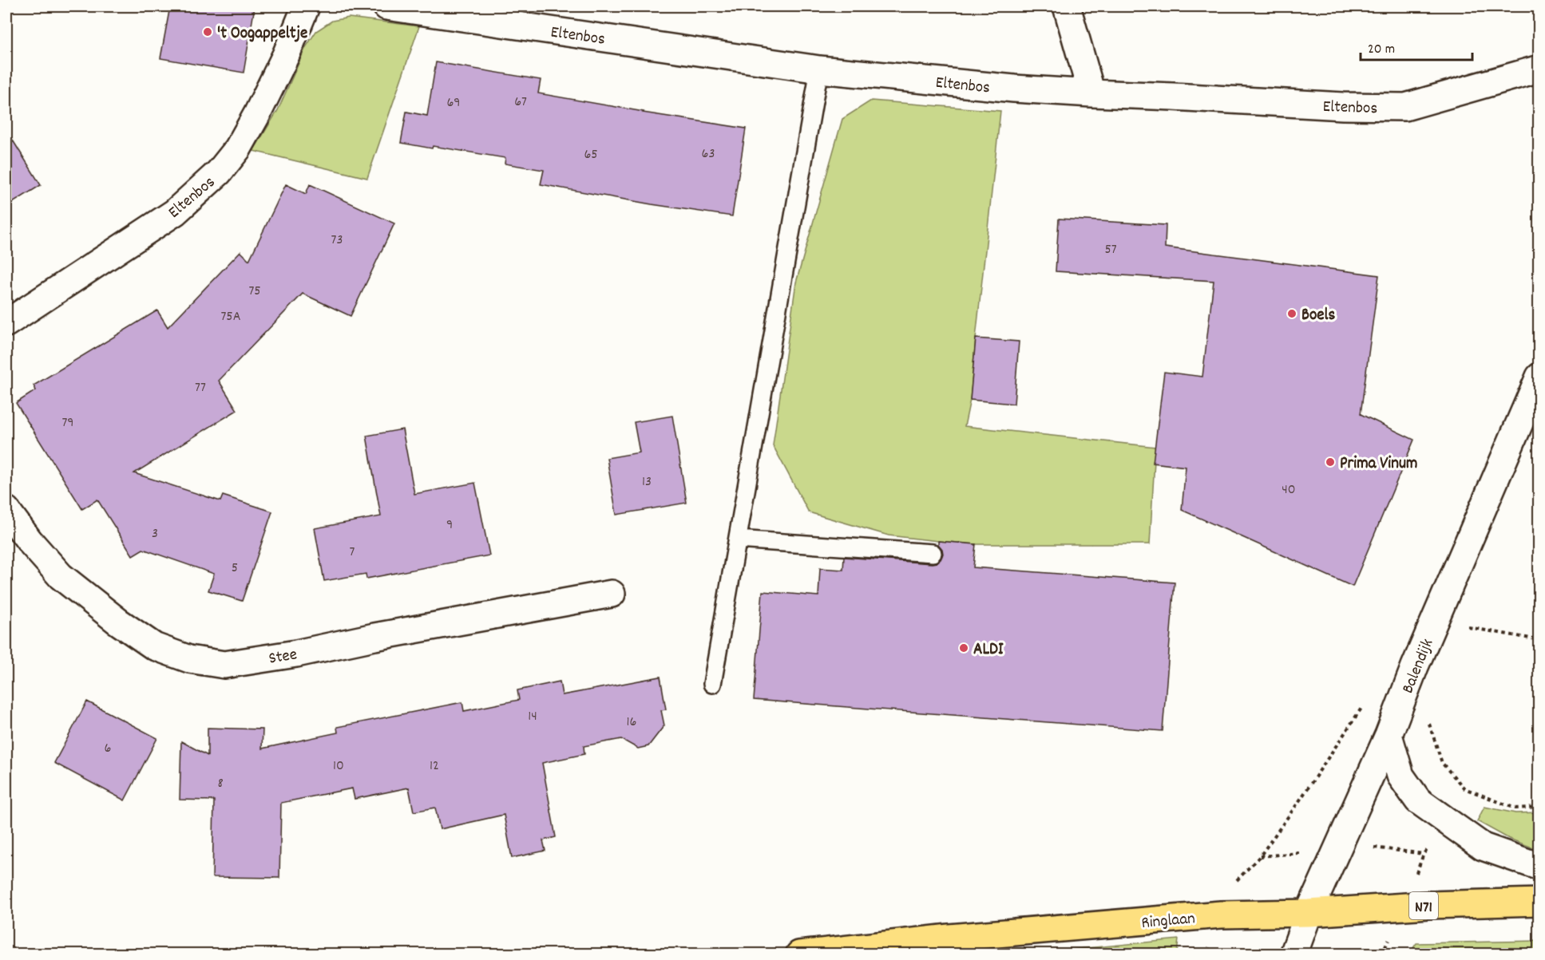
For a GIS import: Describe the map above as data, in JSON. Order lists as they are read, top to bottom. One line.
{"streets":{"highway":["N71","Ringlaan"],"street":["Eltenbos","Stee","Balendijk"]},"crossings":[["Balendijk","Ringlaan"]],"places":["'t Oogappeltje","Boels","Prima Vinum","ALDI"],"house_numbers":["67","69","63","65","73","57","75","75A","77","79","13","40","9","3","7","5","14","16","6","10","12","8"],"scale_bar":"20 m"}
